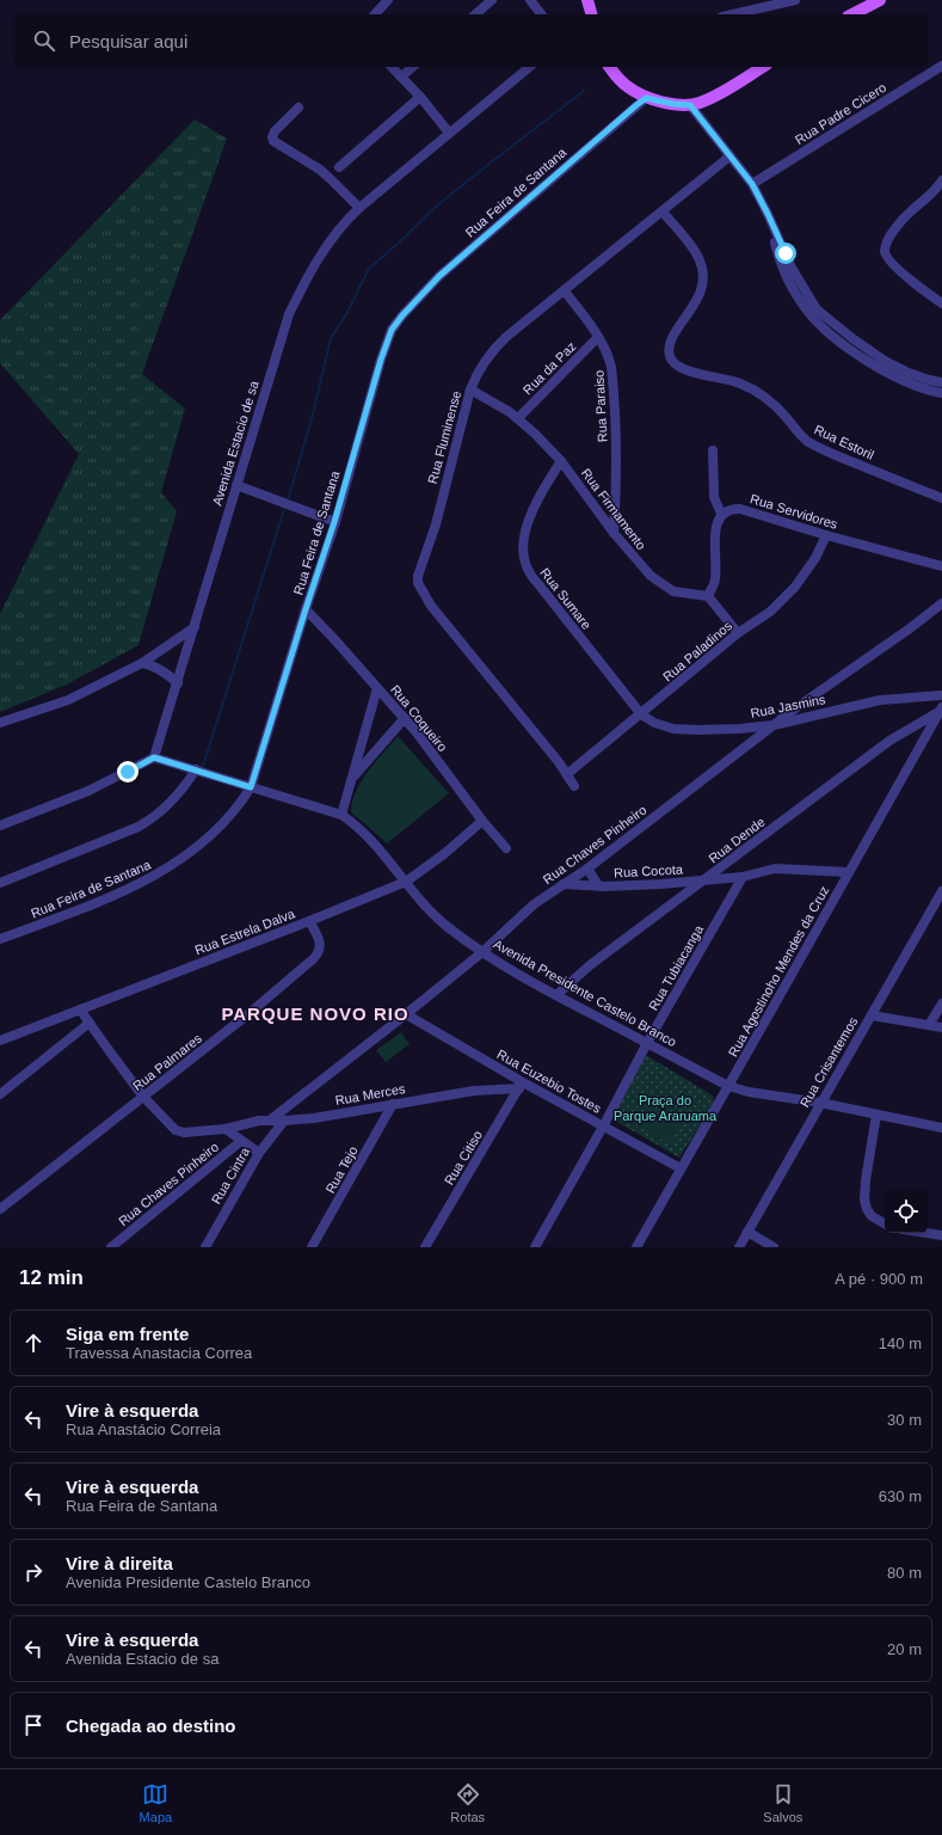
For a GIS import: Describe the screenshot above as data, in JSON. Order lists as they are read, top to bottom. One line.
{"streets":{"street":["Rua Padre Cicero","Rua Feira de Santana","Rua da Paz","Rua Paraiso","Rua Fluminense","Rua Estoril","Avenida Estacio de sa","Rua Firmamento","Rua Servidores","Rua Sumare","Rua Paladinos","Rua Jasmins","Rua Coqueiro","Rua Dende","Rua Chaves Pinheiro","Rua Cocota","Rua Estrela Dalva","Rua Tubiacanga","Rua Agostinoho Mendes da Cruz","Avenida Presidente Castelo Branco","Rua Palmares","Rua Crisantemos","Rua Euzebio Tostes","Rua Merces","Rua Citiso","Rua Tejo","Rua Cintra"]},"crossings":[["Rua Feira de Santana","Rua Coqueiro"],["Rua Feira de Santana","Avenida Presidente Castelo Branco"],["Rua da Paz","Rua Paraiso"],["Rua da Paz","Rua Firmamento"],["Rua Paraiso","Rua Fluminense"],["Rua Paraiso","Rua Firmamento"],["Rua Fluminense","Rua Estoril"],["Rua Fluminense","Rua Firmamento"],["Rua Fluminense","Rua Paladinos"],["Avenida Estacio de sa","Avenida Presidente Castelo Branco"],["Rua Firmamento","Rua Sumare"],["Rua Servidores","Rua Paladinos"],["Rua Sumare","Rua Paladinos"],["Rua Sumare","Rua Jasmins"],["Rua Paladinos","Rua Jasmins"],["Rua Jasmins","Rua Chaves Pinheiro"],["Rua Coqueiro","Rua Estrela Dalva"],["Rua Dende","Rua Cocota"],["Rua Dende","Rua Agostinoho Mendes da Cruz"],["Rua Dende","Avenida Presidente Castelo Branco"],["Rua Chaves Pinheiro","Rua Cocota"],["Rua Chaves Pinheiro","Avenida Presidente Castelo Branco"],["Rua Chaves Pinheiro","Rua Euzebio Tostes"],["Rua Chaves Pinheiro","Rua Merces"],["Rua Cocota","Rua Tubiacanga"],["Rua Cocota","Rua Agostinoho Mendes da Cruz"],["Rua Estrela Dalva","Avenida Presidente Castelo Branco"],["Rua Estrela Dalva","Rua Palmares"],["Rua Estrela Dalva","Rua Merces"],["Rua Tubiacanga","Avenida Presidente Castelo Branco"],["Rua Tubiacanga","Rua Euzebio Tostes"],["Rua Agostinoho Mendes da Cruz","Avenida Presidente Castelo Branco"],["Rua Agostinoho Mendes da Cruz","Rua Euzebio Tostes"],["Avenida Presidente Castelo Branco","Rua Crisantemos"],["Rua Palmares","Rua Merces"],["Rua Euzebio Tostes","Rua Merces"],["Rua Euzebio Tostes","Rua Citiso"],["Rua Merces","Rua Citiso"],["Rua Merces","Rua Tejo"],["Rua Merces","Rua Cintra"]],"districts":["PARQUE NOVO RIO"],"parks":["Praça do Parque Araruama"],"page":{"search":"Pesquisar aqui","heading":["12 min","A pé · 900 m"],"list":[["Siga em frente","Travessa Anastacia Correa","140 m"],["Vire à esquerda","Rua Anastácio Correia","30 m"],["Vire à esquerda","Rua Feira de Santana","630 m"],["Vire à direita","Avenida Presidente Castelo Branco","80 m"],["Vire à esquerda","Avenida Estacio de sa","20 m"],"Chegada ao destino"],"nav":["Mapa","Rotas","Salvos"]}}
